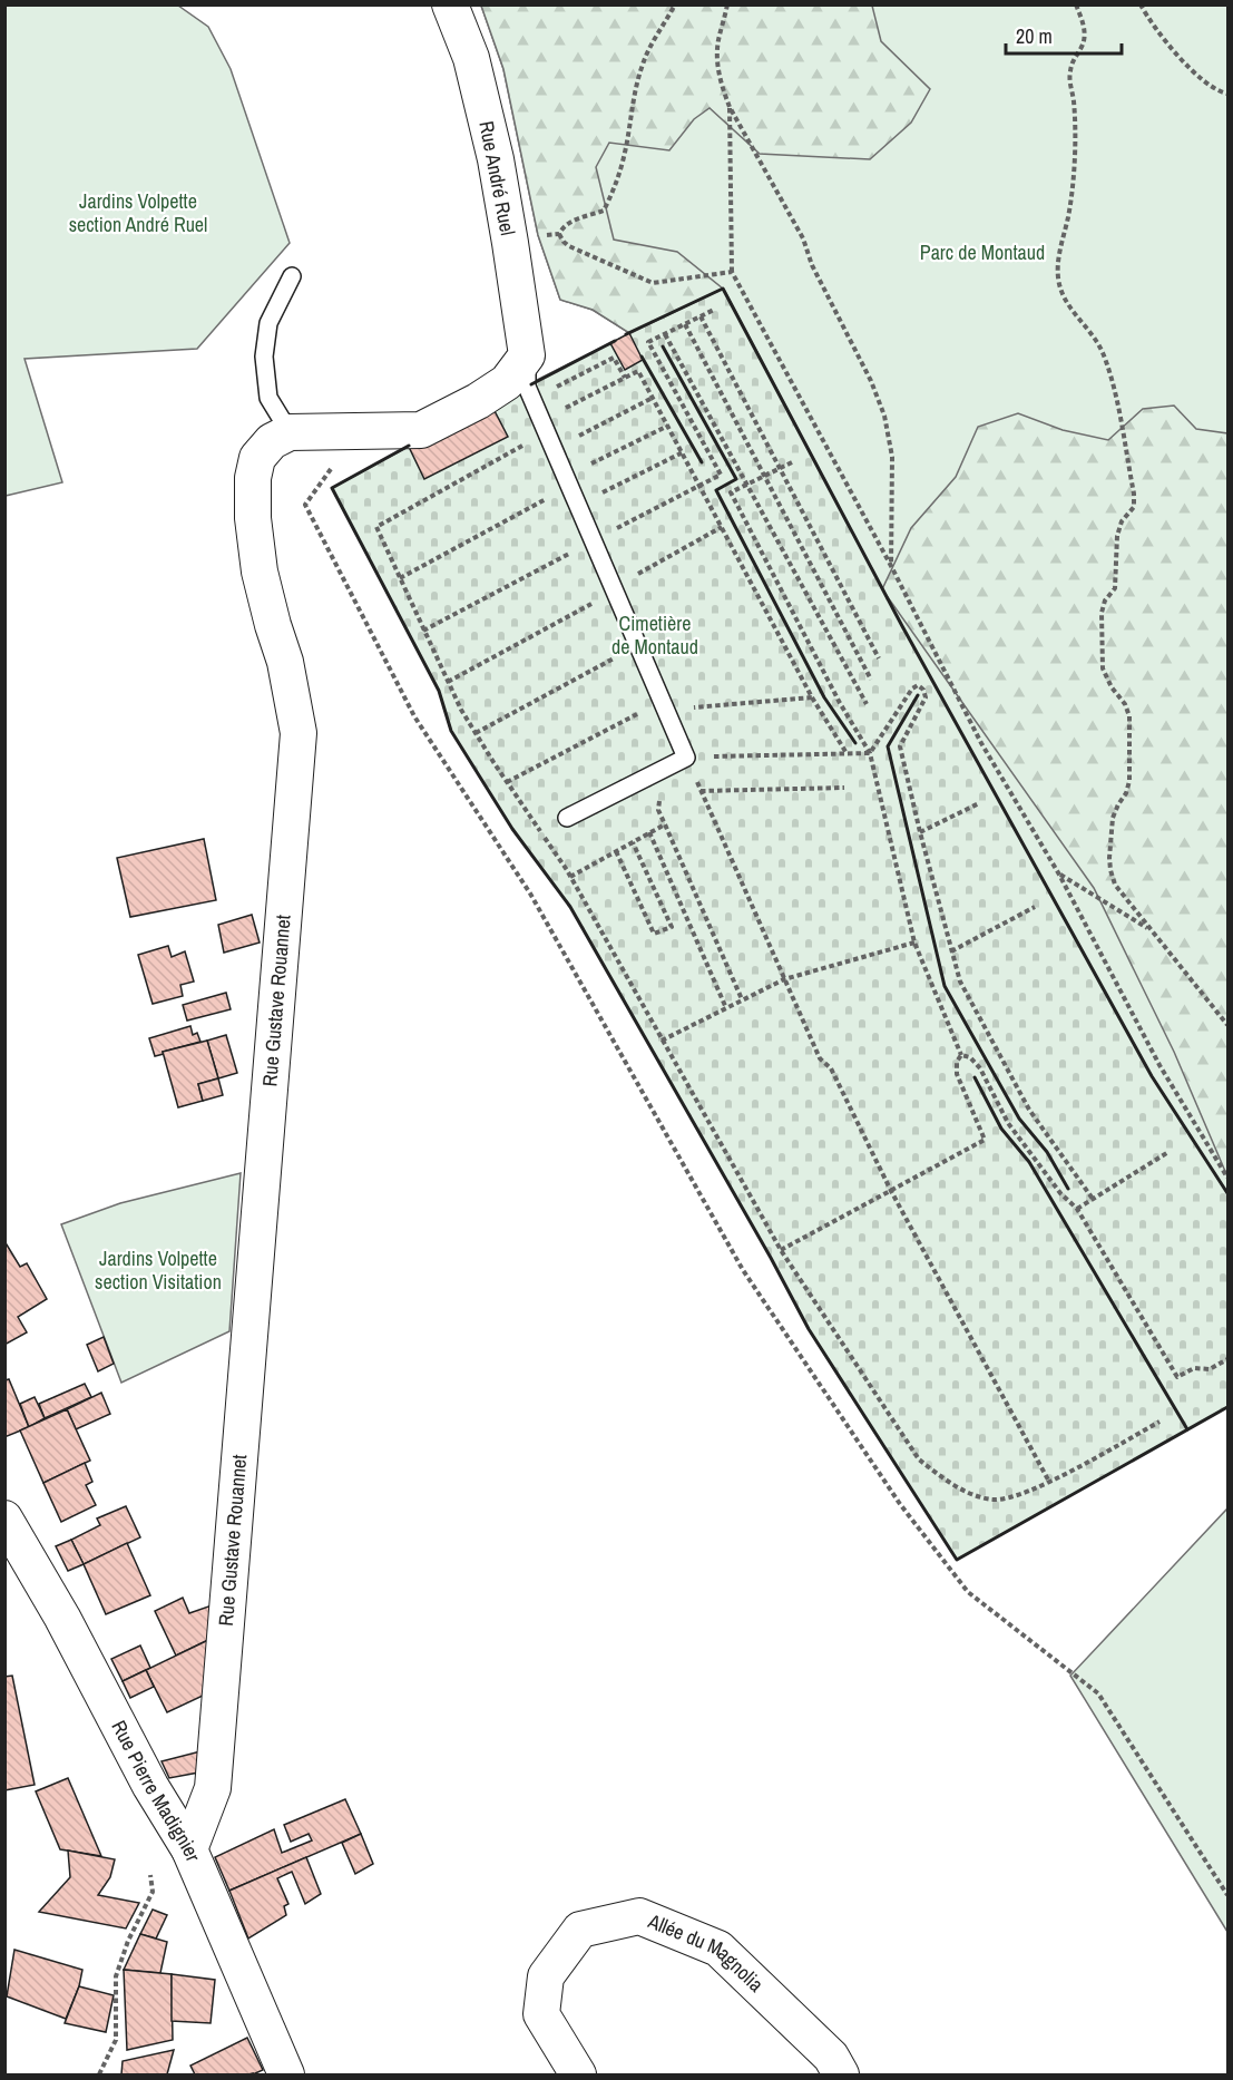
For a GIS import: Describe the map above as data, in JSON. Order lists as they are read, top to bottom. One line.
{"streets":{"street":["Rue André Ruel","Rue Gustave Rouannet","Rue Pierre Madignier","Allée du Magnolia"]},"crossings":[["Rue Gustave Rouannet","Rue Pierre Madignier"]],"parks":["Jardins Volpette section André Ruel","Parc de Montaud","Cimetière de Montaud","Jardins Volpette section Visitation"],"scale_bar":"20 m"}
